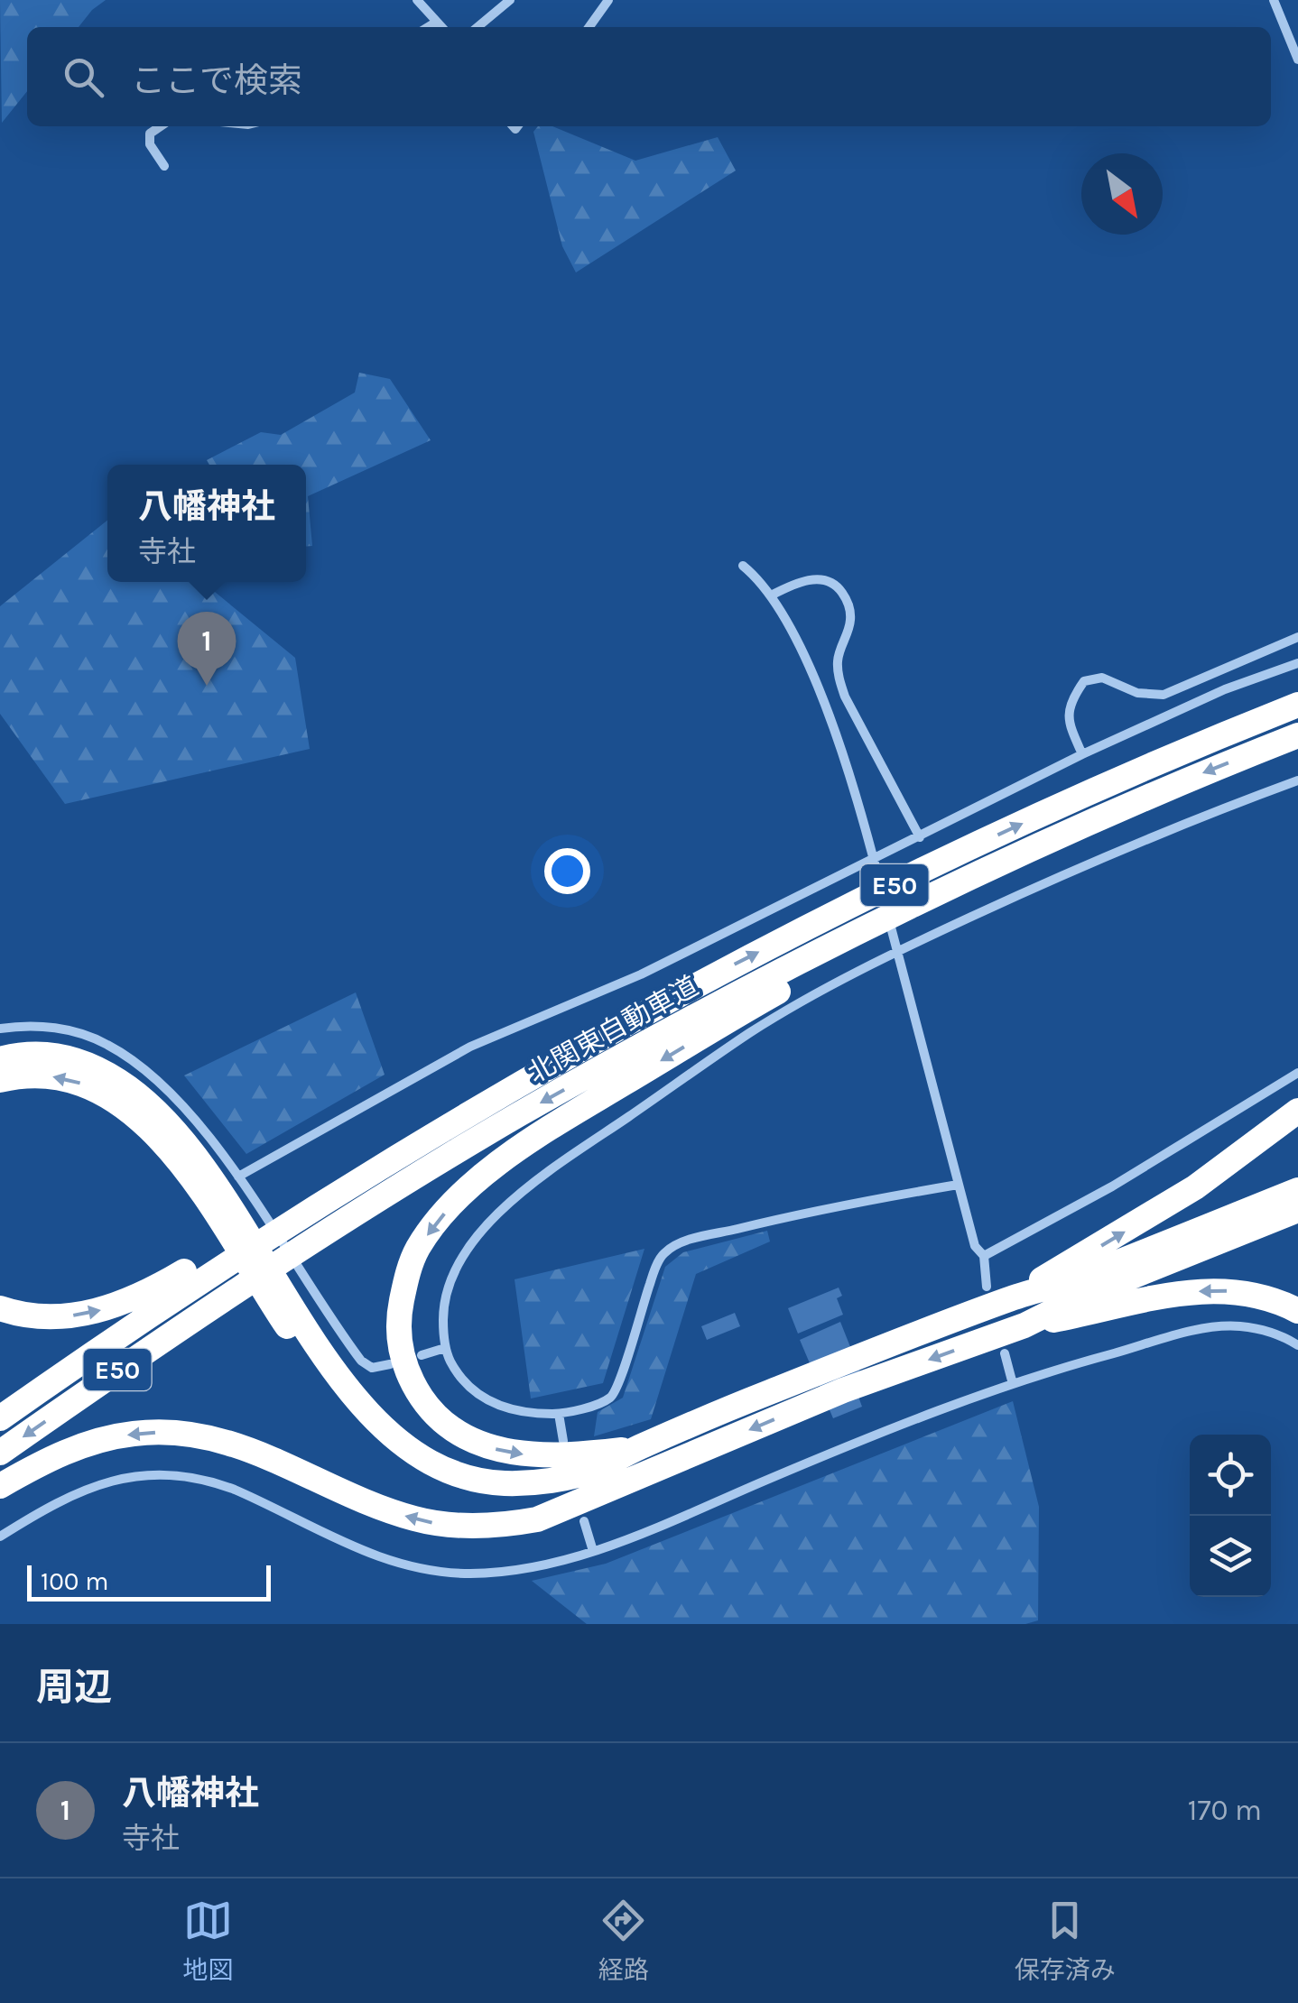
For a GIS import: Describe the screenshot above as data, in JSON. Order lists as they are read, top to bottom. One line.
{"streets":{"highway":["E50","北関東自動車道"]},"crossings":[["E50","北関東自動車道"]],"scale_bar":"100 m","north":"bottom right","page":{"search":"ここで検索","popup":["八幡神社","寺社"],"pins":"1","scale":"100 m","heading":"周辺","list":[{"mark":"1","name":"八幡神社","note":"寺社","value":"170 m"}],"nav":["地図","経路","保存済み"]}}
